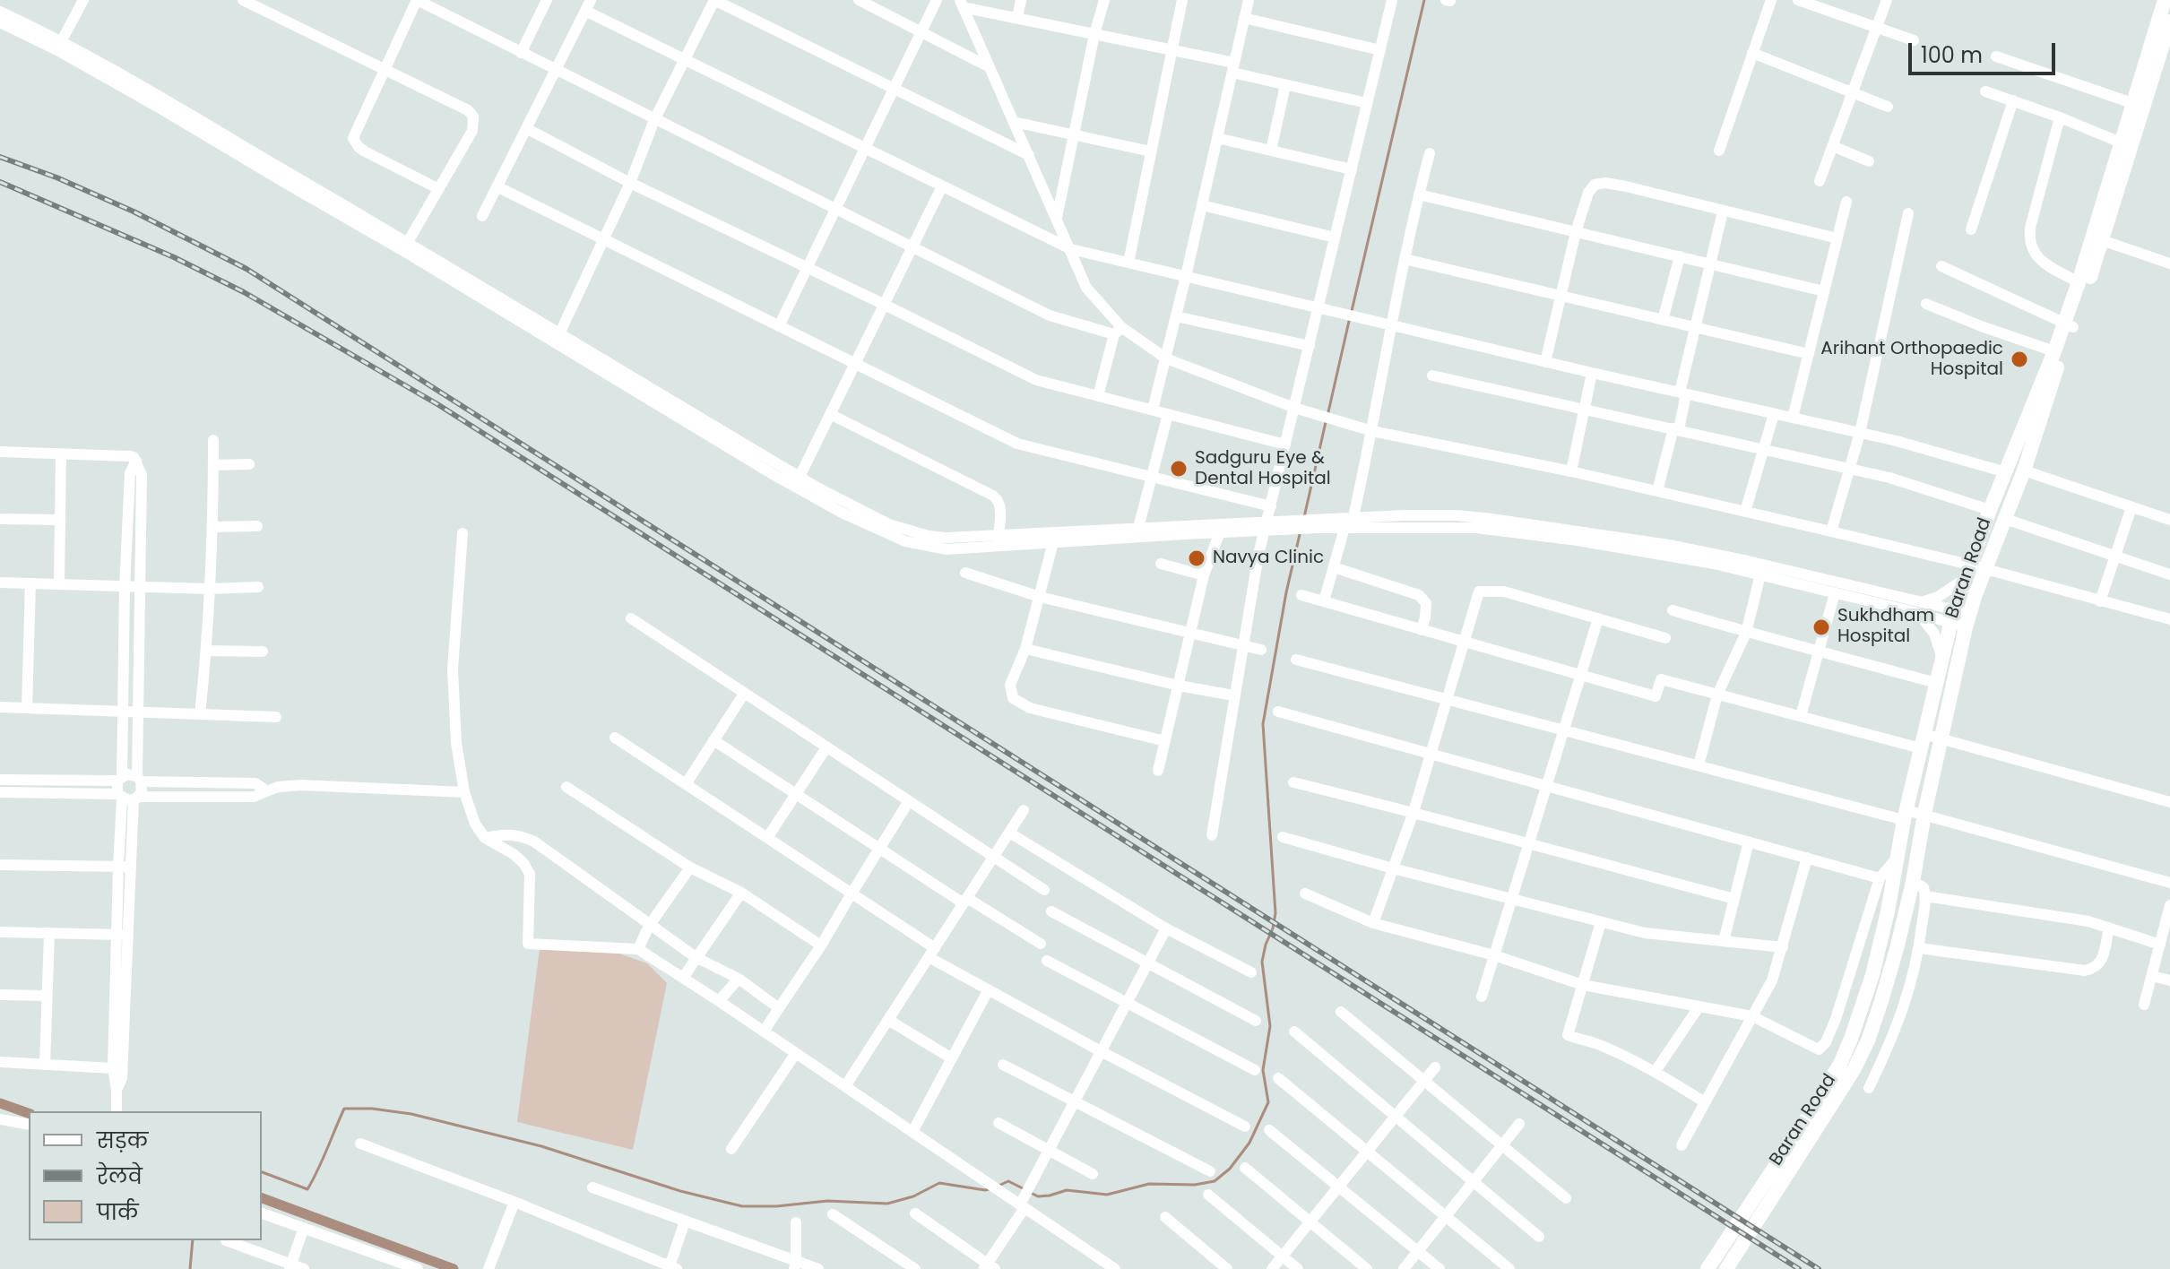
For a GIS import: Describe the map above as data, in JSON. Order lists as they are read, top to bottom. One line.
{"streets":{"main road":["Baran Road"]},"places":["Arihant Orthopaedic Hospital","Sadguru Eye & Dental Hospital","Navya Clinic","Sukhdham Hospital"],"legend":["सड़क","रेलवे","पार्क"],"scale_bar":"100 m"}
